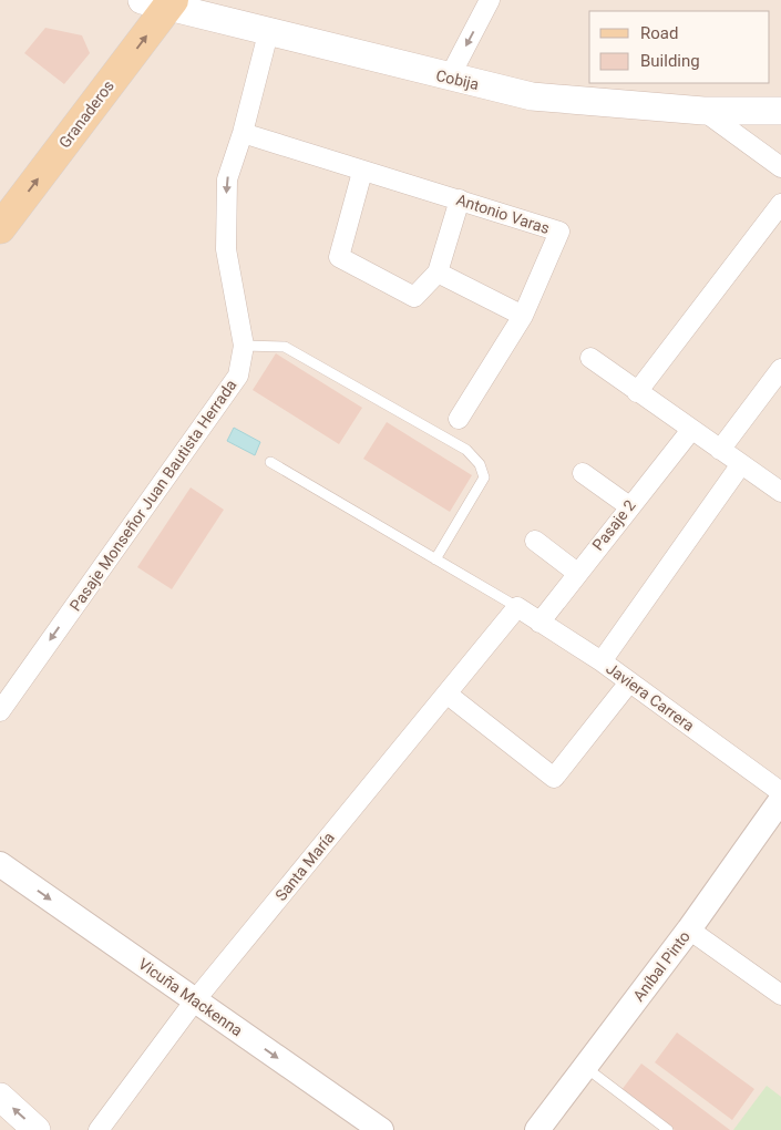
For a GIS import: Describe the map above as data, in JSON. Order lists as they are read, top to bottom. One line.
{"streets":{"main road":["Cobija","Granaderos"],"street":["Antonio Varas","Pasaje Monseñor Juan Bautista Herrada","Pasaje 2","Javiera Carrera","Santa María","Aníbal Pinto","Vicuña Mackenna"]},"crossings":[["Cobija","Granaderos"],["Cobija","Pasaje Monseñor Juan Bautista Herrada"],["Antonio Varas","Pasaje Monseñor Juan Bautista Herrada"],["Pasaje 2","Javiera Carrera"],["Javiera Carrera","Santa María"],["Santa María","Vicuña Mackenna"]],"one_way":["Granaderos","Pasaje Monseñor Juan Bautista Herrada","Vicuña Mackenna"],"legend":["Road","Building"]}
